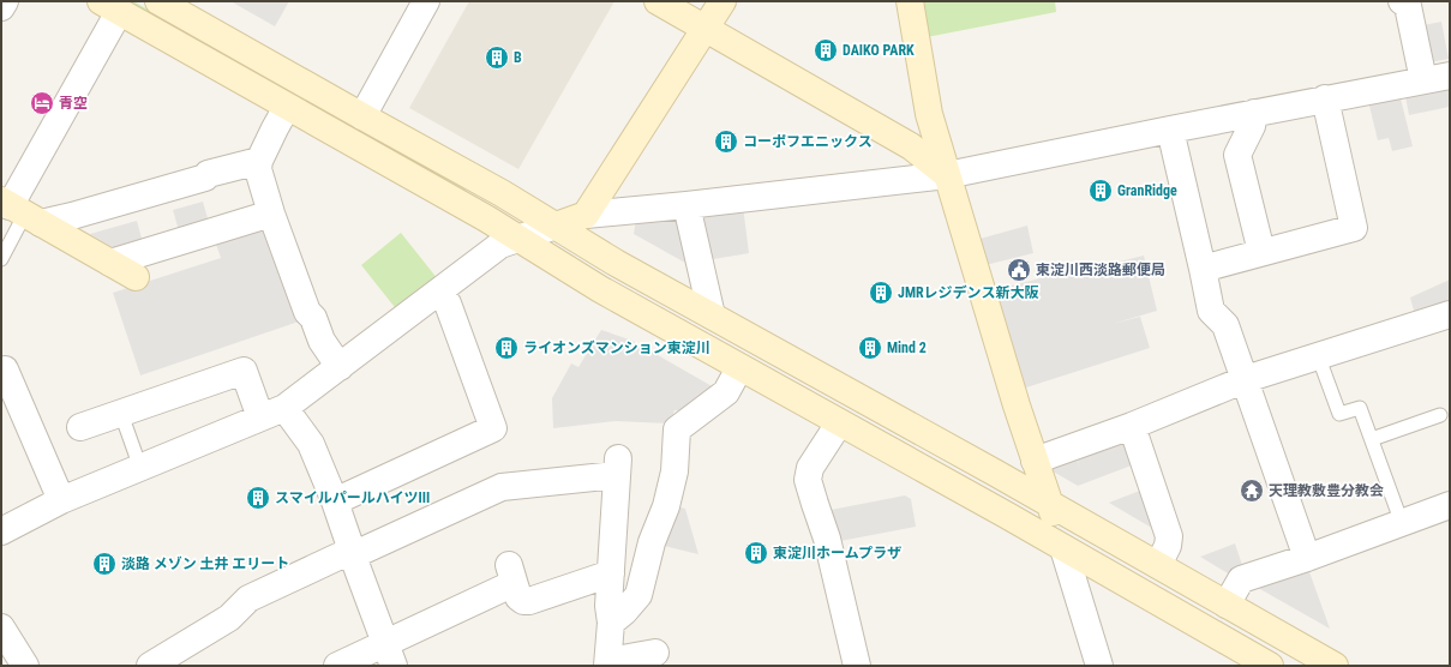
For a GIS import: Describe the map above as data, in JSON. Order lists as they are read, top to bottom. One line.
{"places":{"building":["DAIKO PARK","B","コーポフエニックス","GranRidge","JMRレジデンス新大阪","ライオンズマンション東淀川","Mind 2","スマイルパールハイツIII","東淀川ホームプラザ","淡路 メゾン 土井 エリート"],"hotel":["青空"],"public building":["東淀川西淡路郵便局"],"temple":["天理教敷豊分教会"]}}
